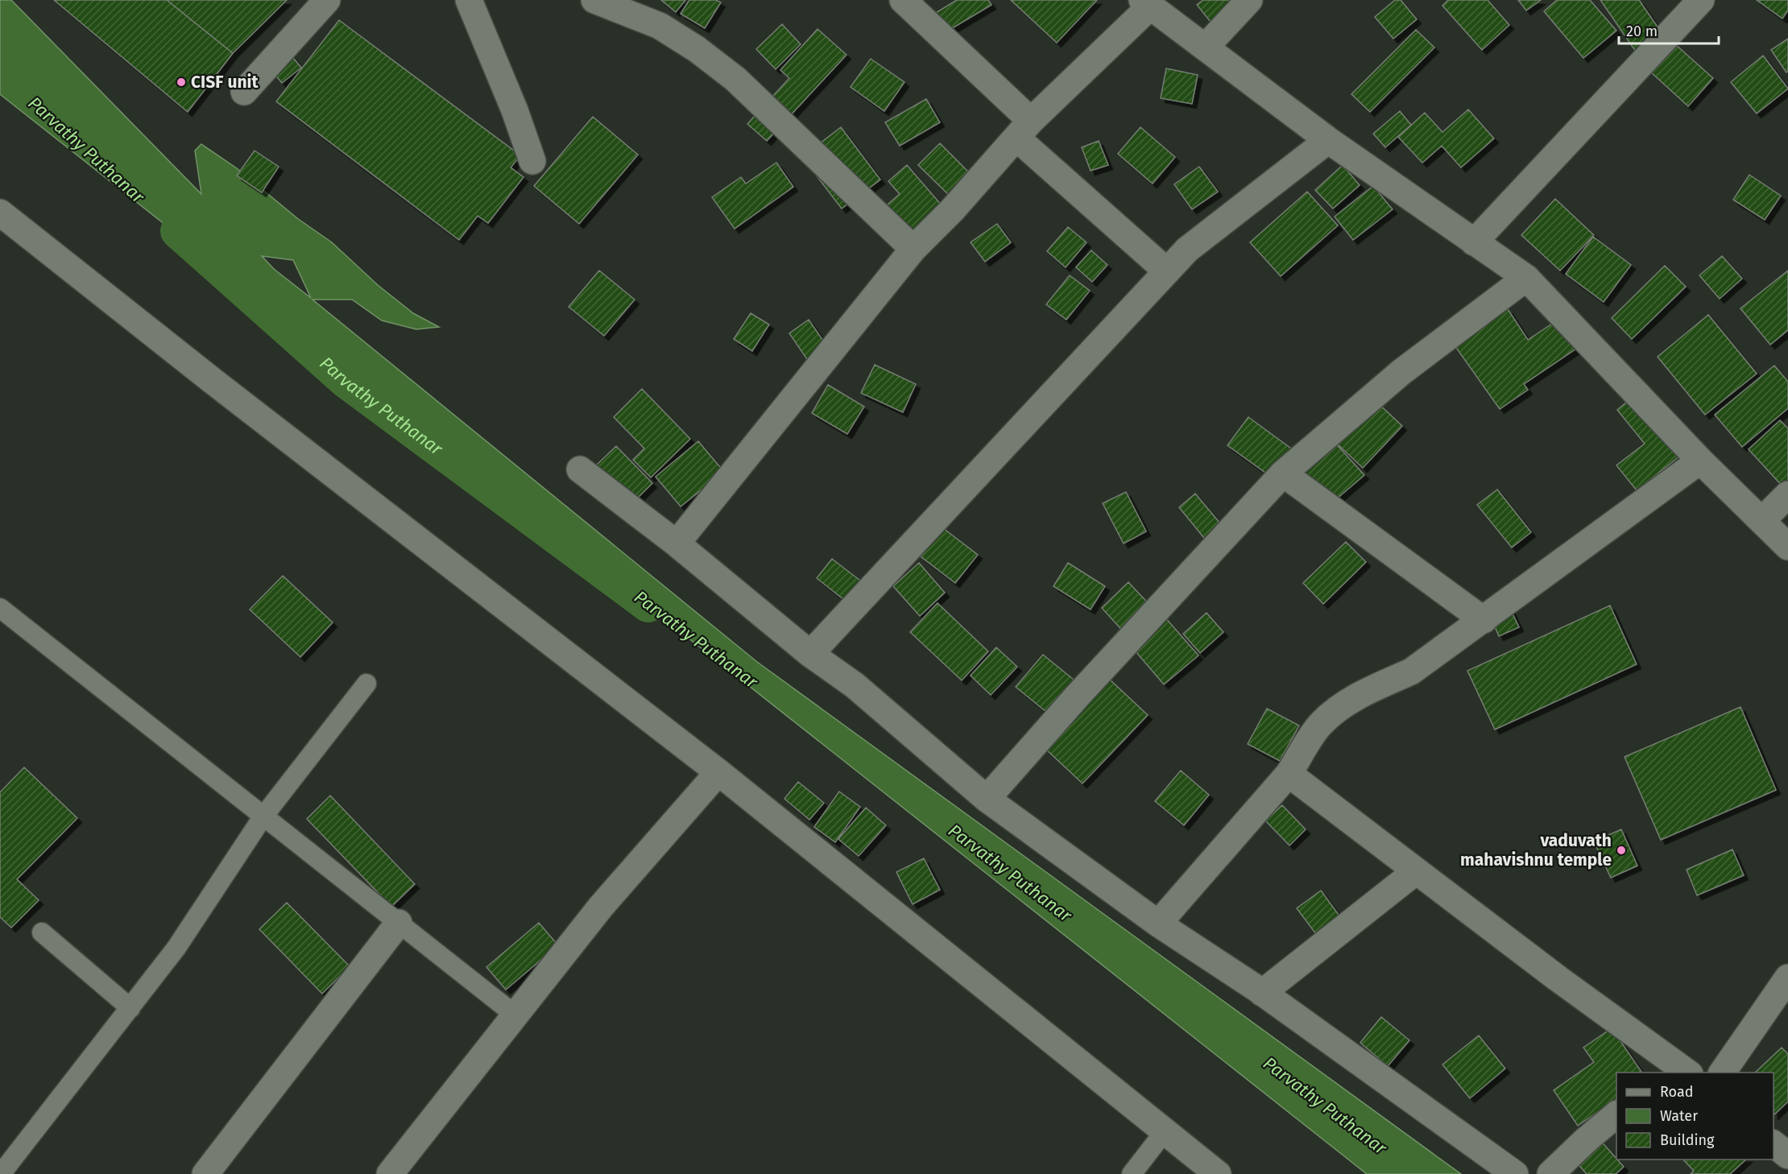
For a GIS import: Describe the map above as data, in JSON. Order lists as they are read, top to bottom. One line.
{"water":["Parvathy Puthanar"],"places":["CISF unit","vaduvath mahavishnu temple"],"legend":["Road","Water","Building"],"scale_bar":"20 m"}
